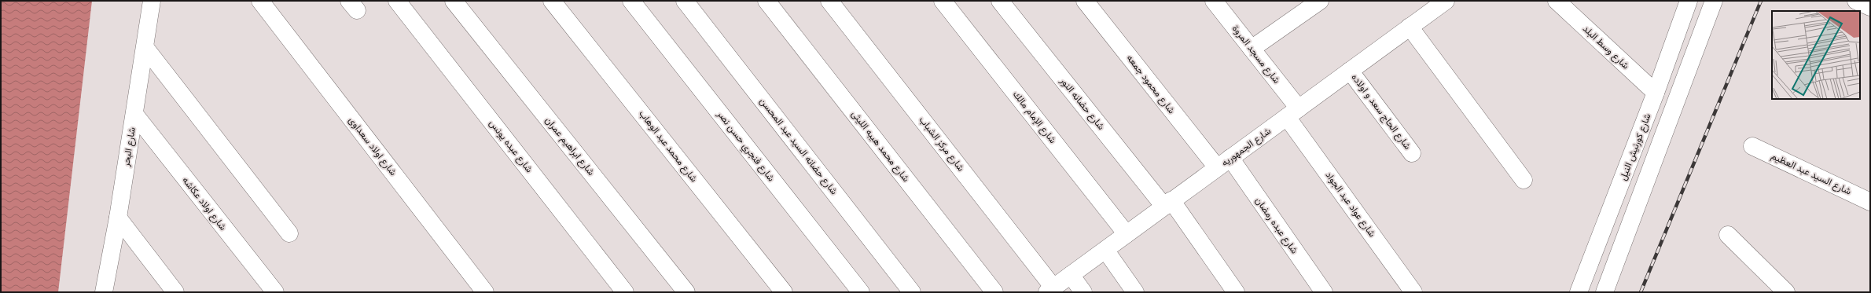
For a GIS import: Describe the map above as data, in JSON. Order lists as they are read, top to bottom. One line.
{"streets":{"street":["شارع وسط البلد","شارع مسجد المروة","شارع محمود جمعه","شارع حضانه النور","شارع الحاج سعد و اولاده","شارع الإمام مالك","شارع مركز الشباب","شارع اولاد سعداوى","شارع عبده يونس","شارع ابراهيم عمران","شارع محمد عبد الوهاب","شارع فنجري حسن نصر","شارع حضانه السيد عبد المحسن","شارع محمد هيبه الليثى","شارع البحر","شارع الجمهوريه","شارع كورنيش النيل","شارع السيد عبد العظيم","شارع اولاد عكاشه","شارع عواد عبد الجواد","شارع عبده رمضان"]},"crossings":[["شارع وسط البلد","شارع كورنيش النيل"],["شارع مسجد المروة","شارع الجمهوريه"],["شارع مسجد المروة","شارع عواد عبد الجواد"],["شارع محمود جمعه","شارع الجمهوريه"],["شارع محمود جمعه","شارع عبده رمضان"],["شارع حضانه النور","شارع الجمهوريه"],["شارع الحاج سعد و اولاده","شارع الجمهوريه"],["شارع الإمام مالك","شارع الجمهوريه"],["شارع مركز الشباب","شارع الجمهوريه"],["شارع البحر","شارع اولاد عكاشه"],["شارع الجمهوريه","شارع عواد عبد الجواد"],["شارع الجمهوريه","شارع عبده رمضان"]]}
